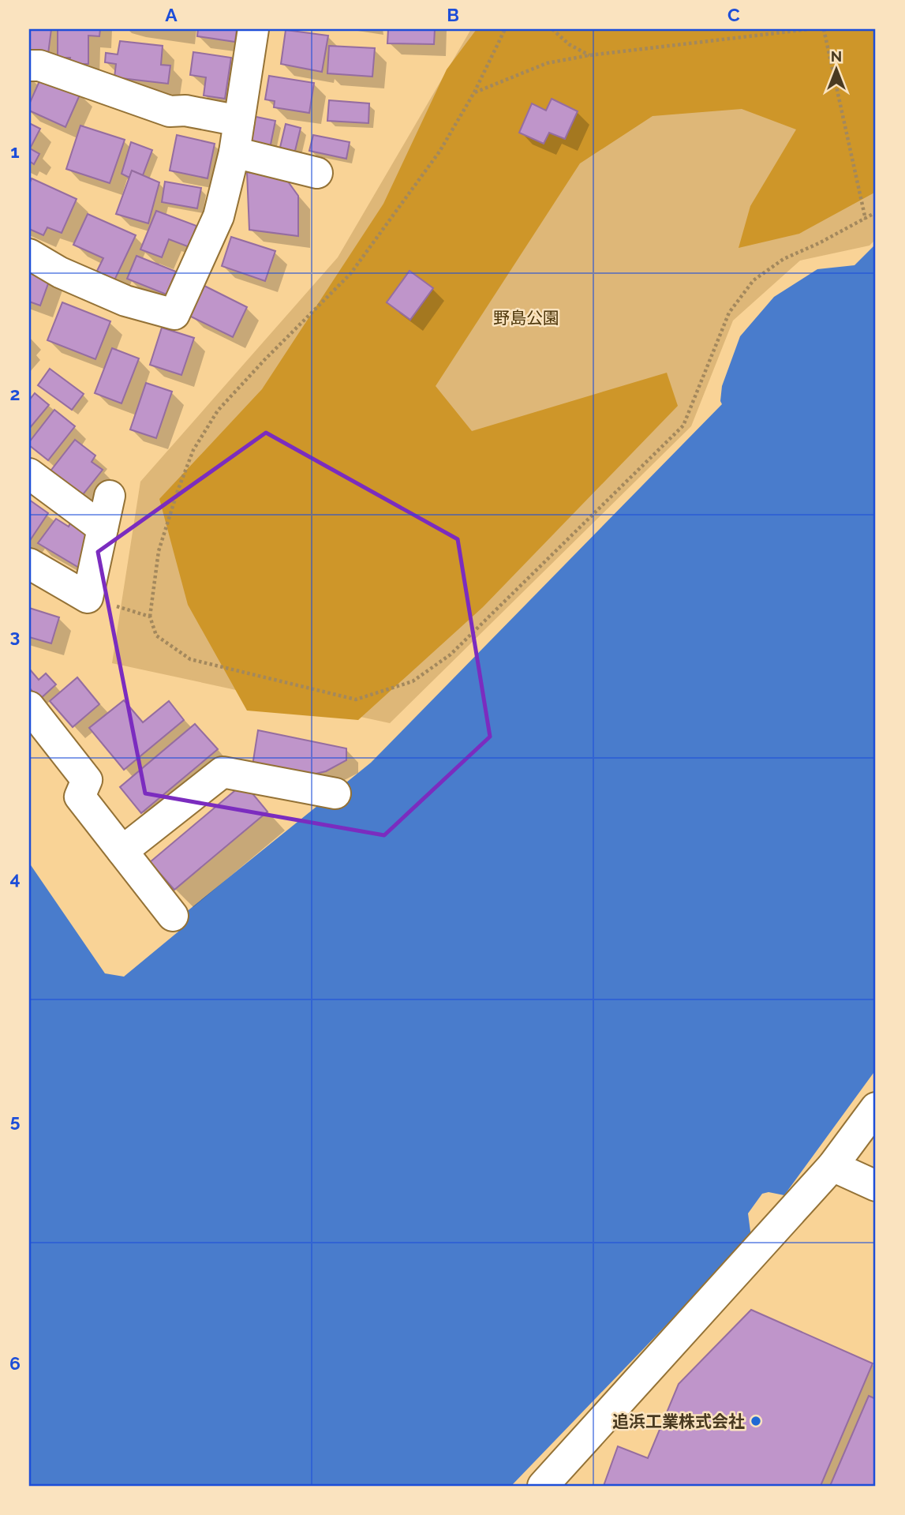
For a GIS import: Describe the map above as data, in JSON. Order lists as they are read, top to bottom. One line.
{"parks":["野島公園"],"places":["追浜工業株式会社"],"north":"top","grid":{"columns":["A","B","C"],"rows":["1","2","3","4","5","6"]}}
